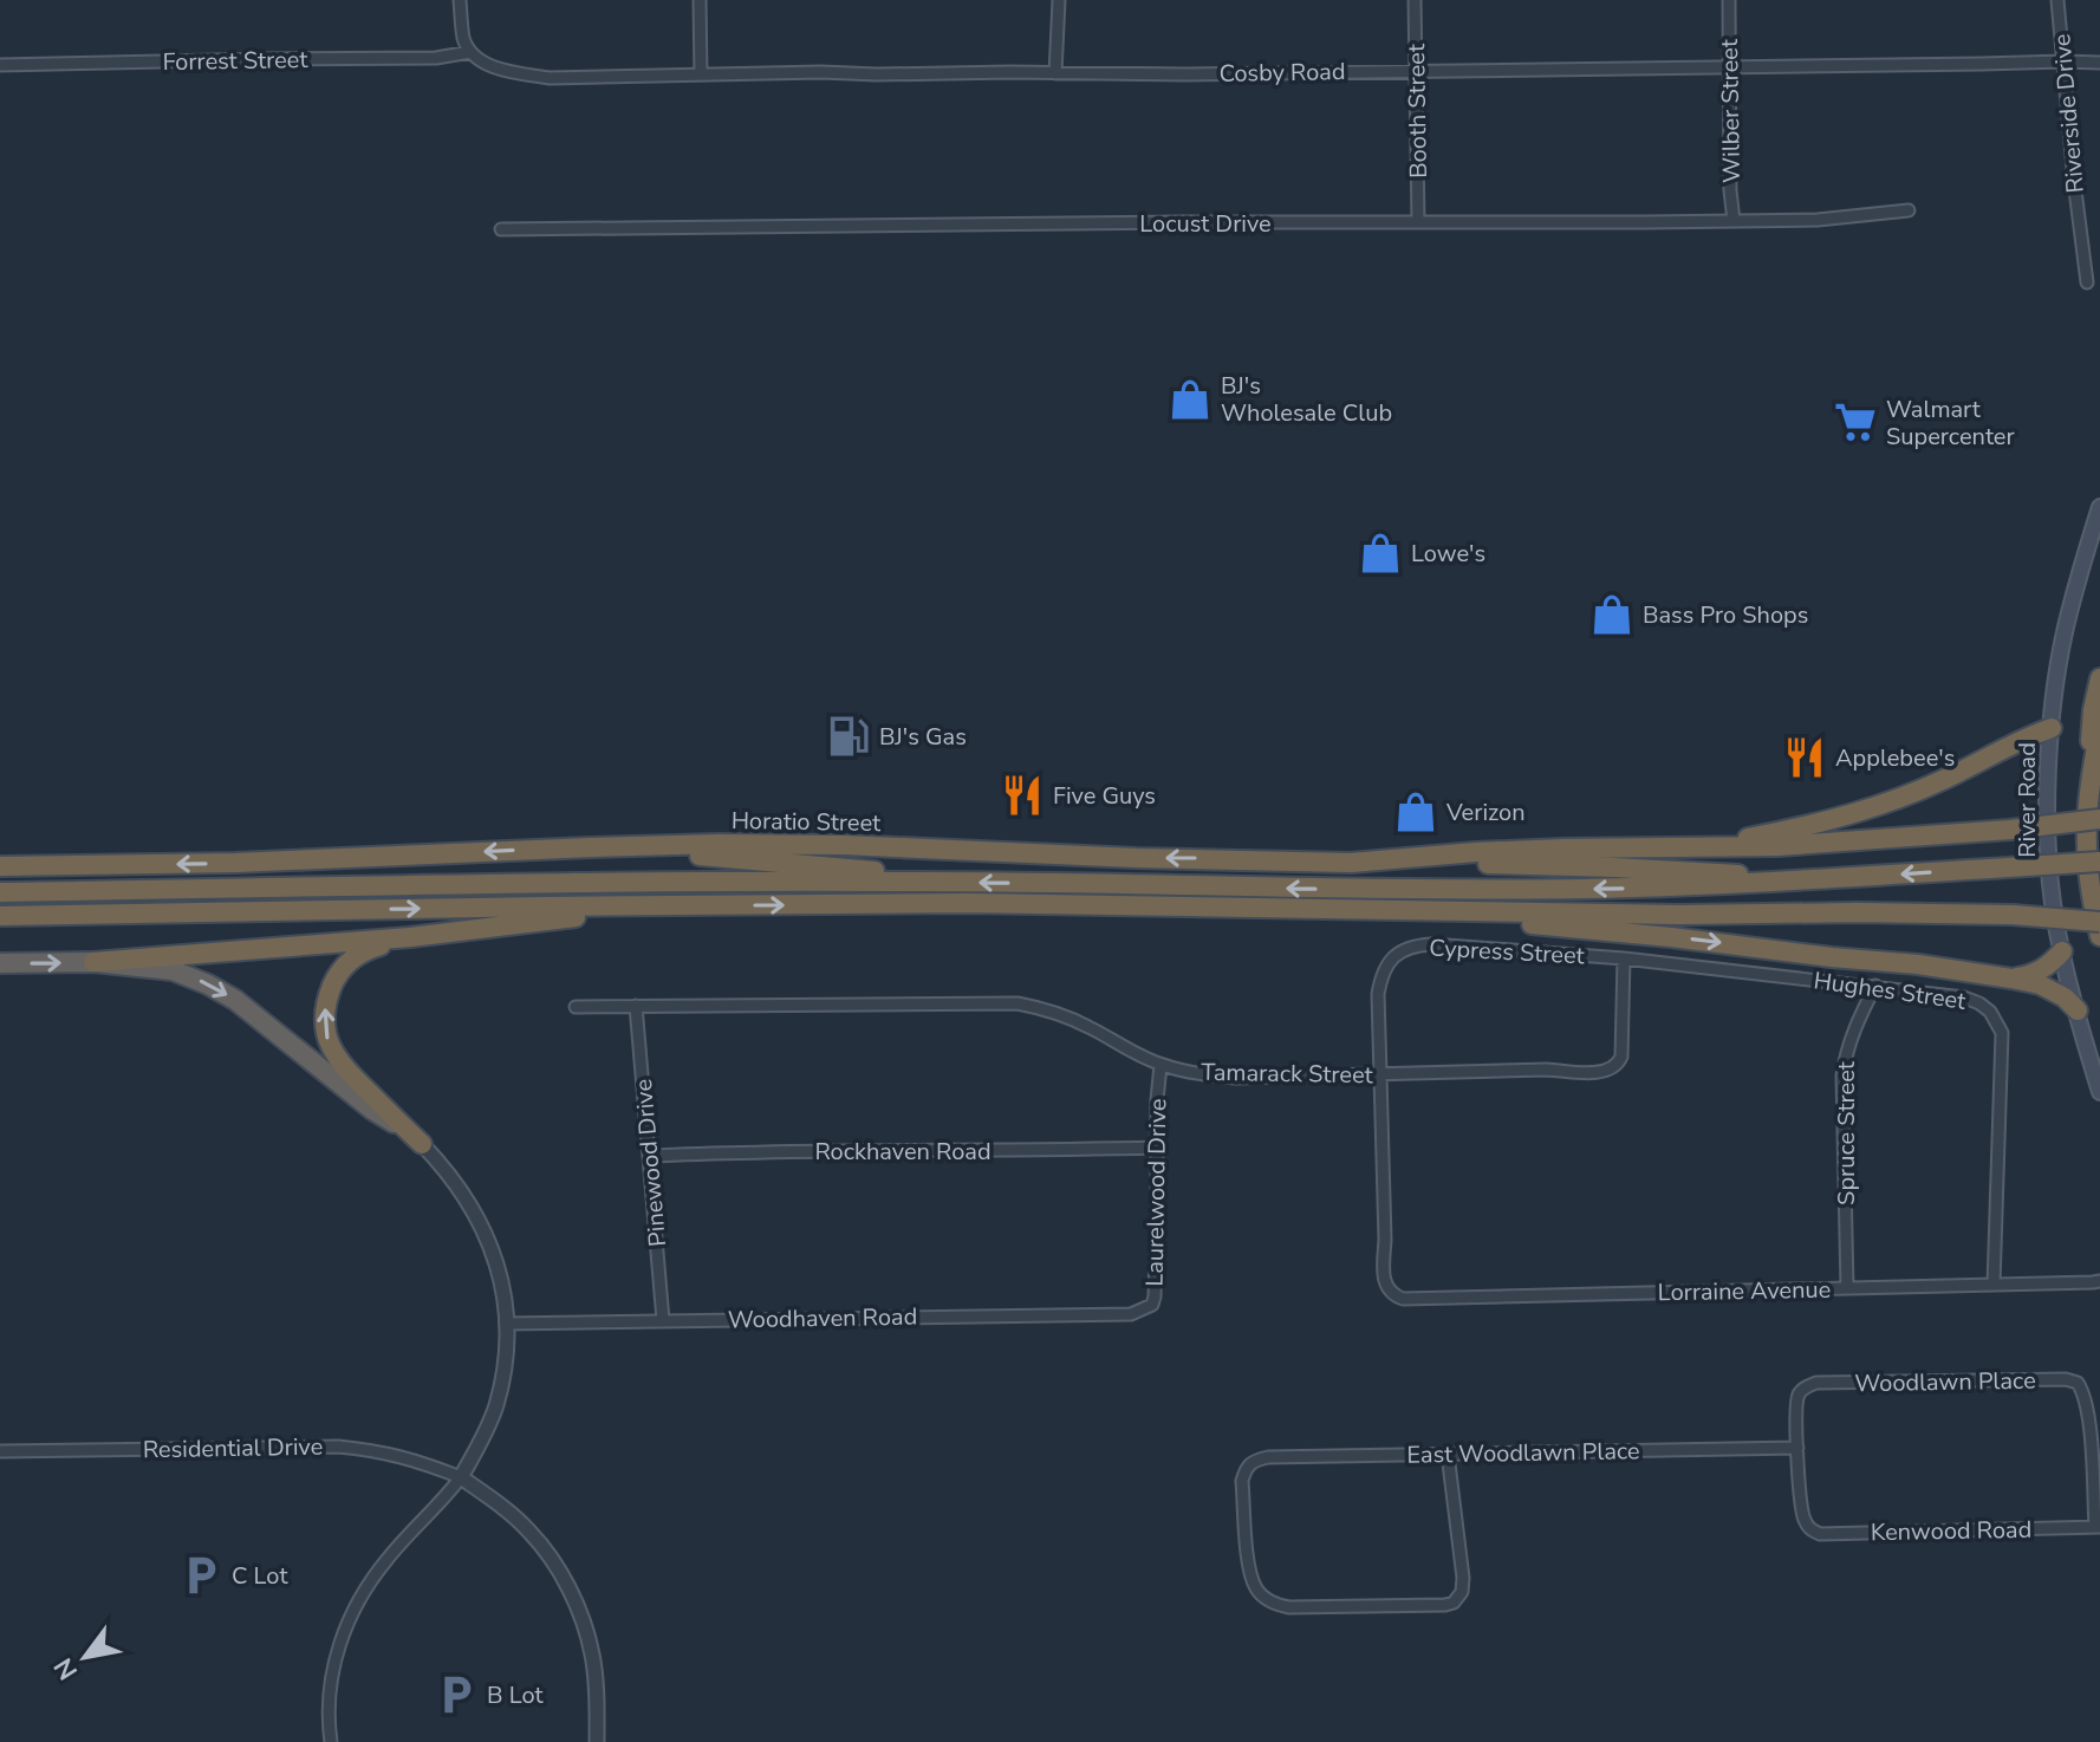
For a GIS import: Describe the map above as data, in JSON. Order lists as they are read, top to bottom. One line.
{"streets":{"highway":["Horatio Street"],"main road":["River Road"],"street":["Forrest Street","Cosby Road","Booth Street","Wilber Street","Riverside Drive","Locust Drive","Cypress Street","Hughes Street","Tamarack Street","Spruce Street","Rockhaven Road","Pinewood Drive","Laurelwood Drive","Lorraine Avenue","Woodhaven Road","Woodlawn Place","Residential Drive","East Woodlawn Place","Kenwood Road"]},"crossings":[["Forrest Street","Cosby Road"],["Cosby Road","Booth Street"],["Cosby Road","Wilber Street"],["Cosby Road","Riverside Drive"],["Booth Street","Locust Drive"],["Wilber Street","Locust Drive"],["Cypress Street","Hughes Street"],["Cypress Street","Tamarack Street"],["Cypress Street","Lorraine Avenue"],["Hughes Street","Tamarack Street"],["Hughes Street","Spruce Street"],["Hughes Street","Lorraine Avenue"],["Tamarack Street","Pinewood Drive"],["Tamarack Street","Laurelwood Drive"],["Spruce Street","Lorraine Avenue"],["Rockhaven Road","Pinewood Drive"],["Rockhaven Road","Laurelwood Drive"],["Pinewood Drive","Woodhaven Road"],["Laurelwood Drive","Woodhaven Road"],["Woodlawn Place","East Woodlawn Place"],["Woodlawn Place","Kenwood Road"]],"places":{"shop":["BJ's Wholesale Club","Lowe's","Bass Pro Shops","Verizon"],"supermarket":["Walmart Supercenter"],"fuel station":["BJ's Gas"],"restaurant":["Applebee's","Five Guys"],"parking":["C Lot","B Lot"]},"north":"bottom left"}
